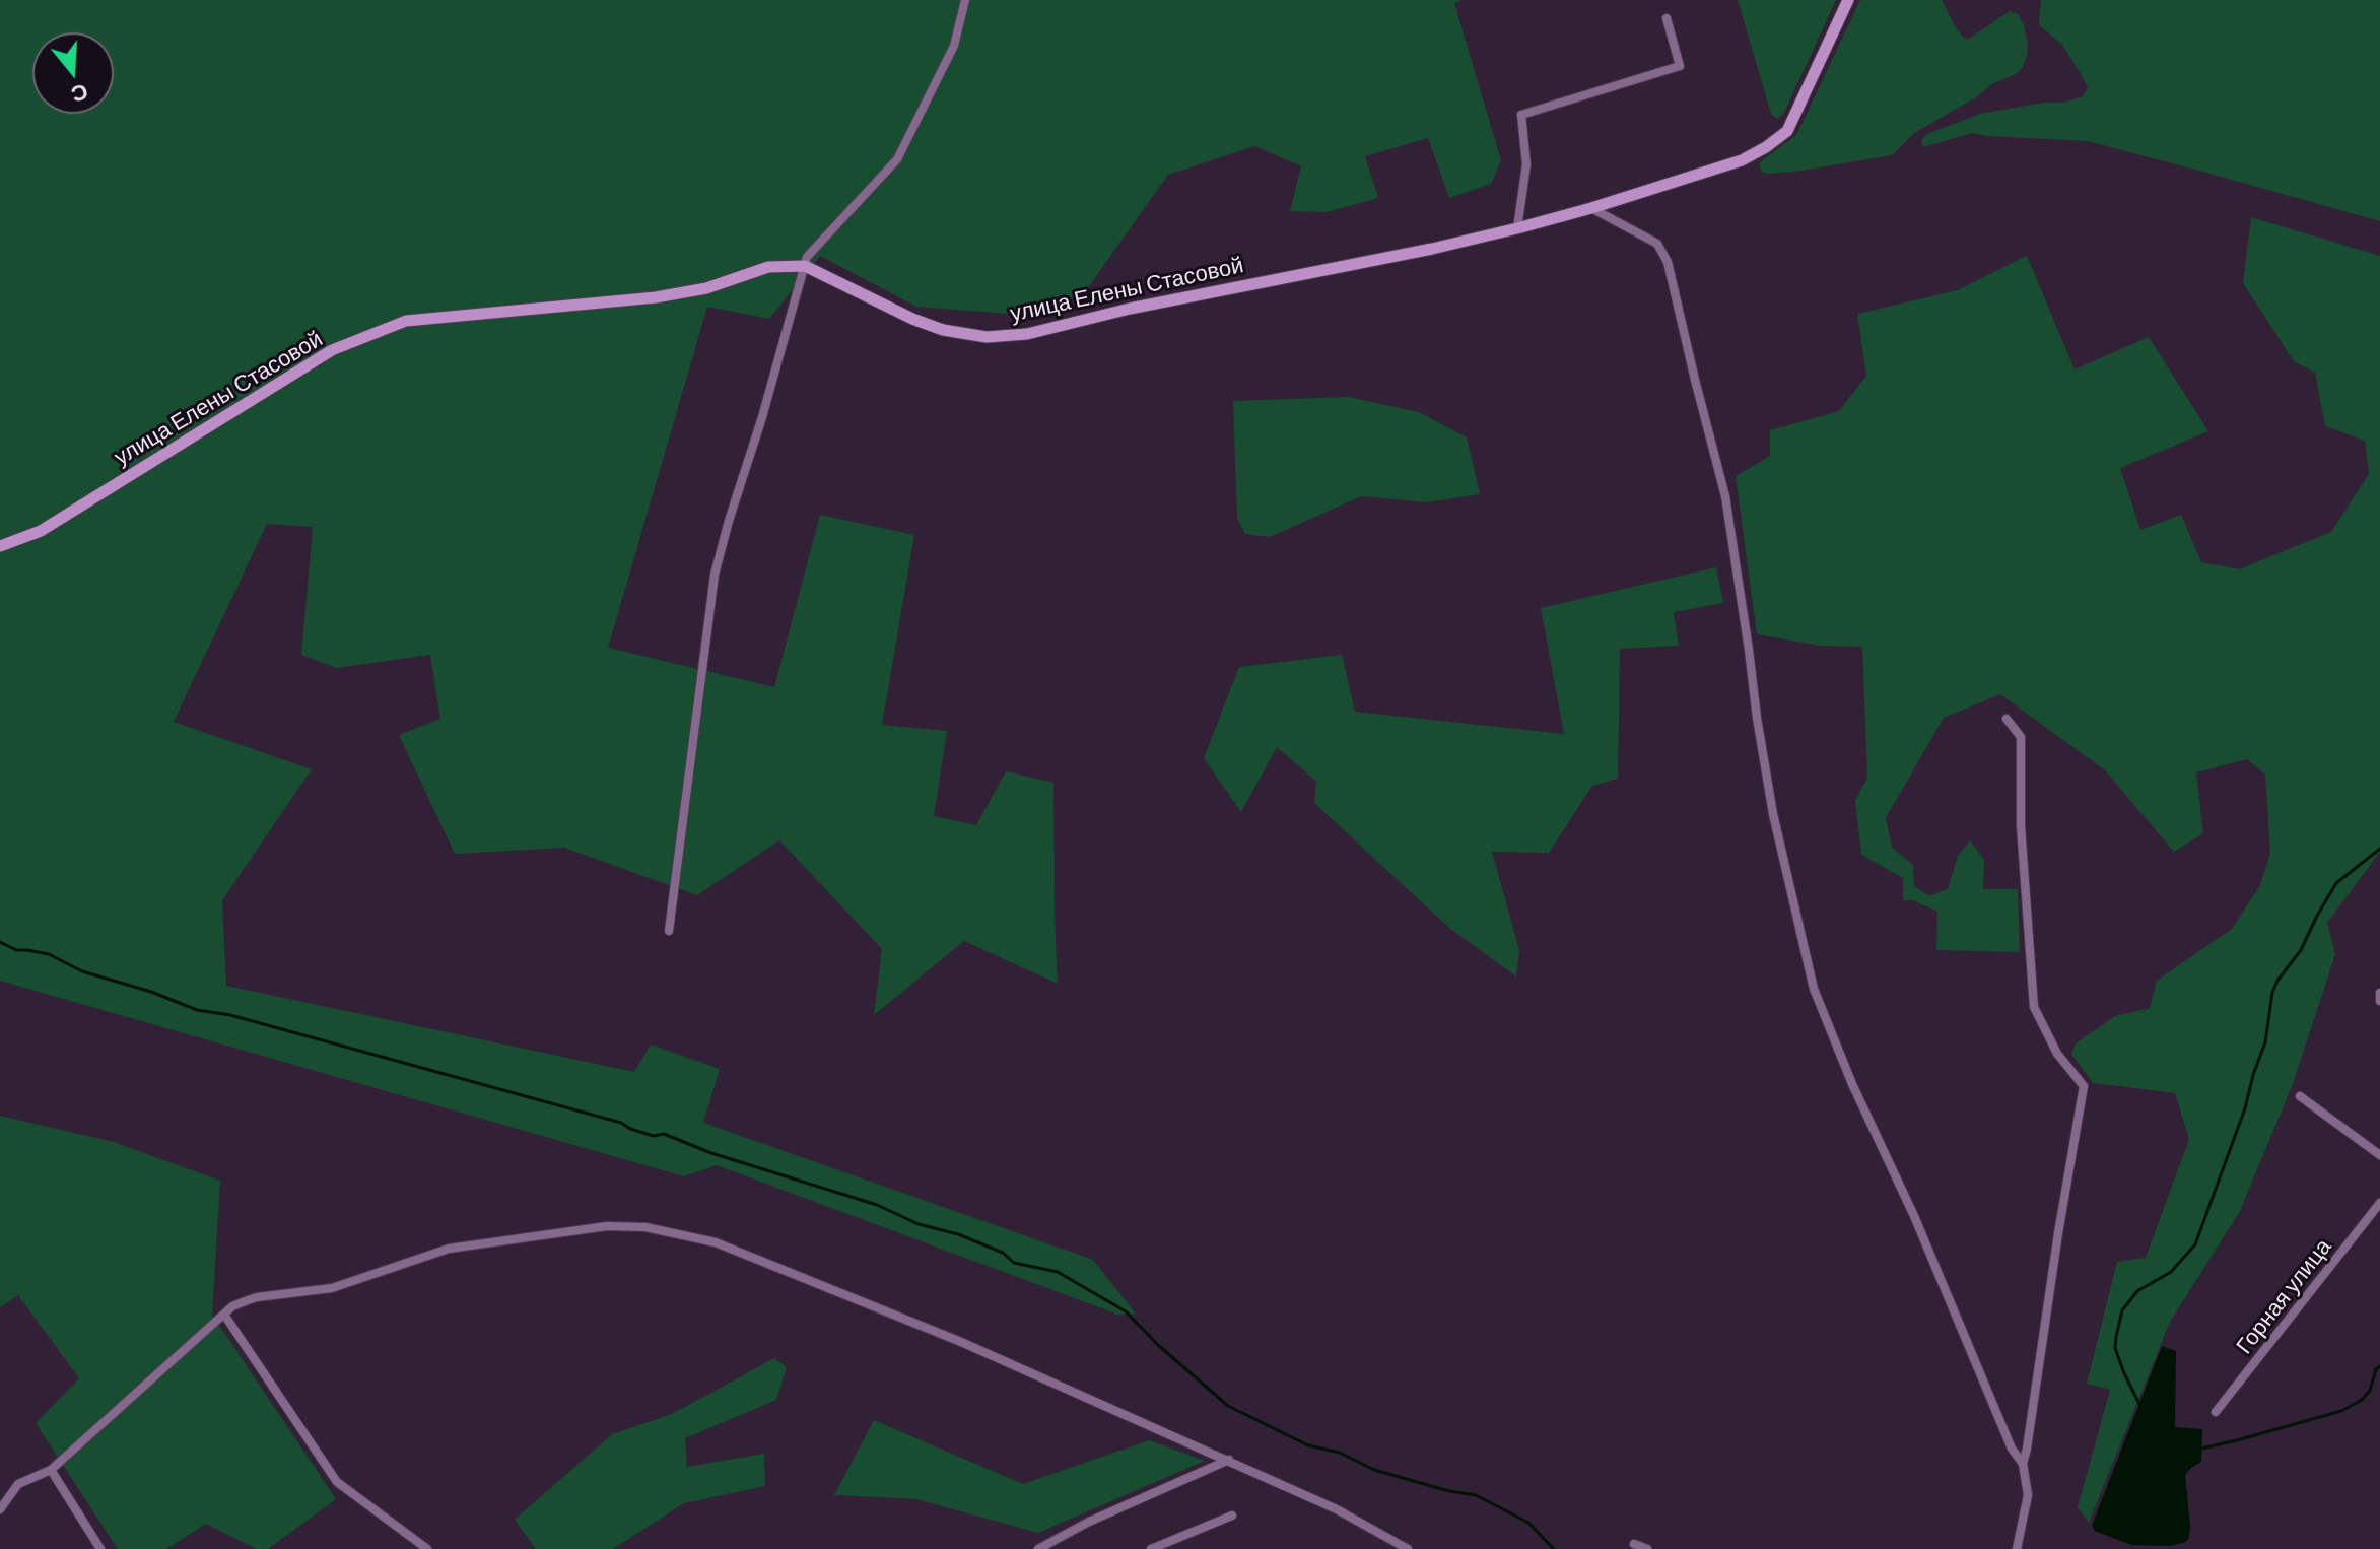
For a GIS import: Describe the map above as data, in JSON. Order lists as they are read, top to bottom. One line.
{"streets":{"main road":["улица Елены Стасовой"],"street":["Горная улица"]},"north":"bottom"}
